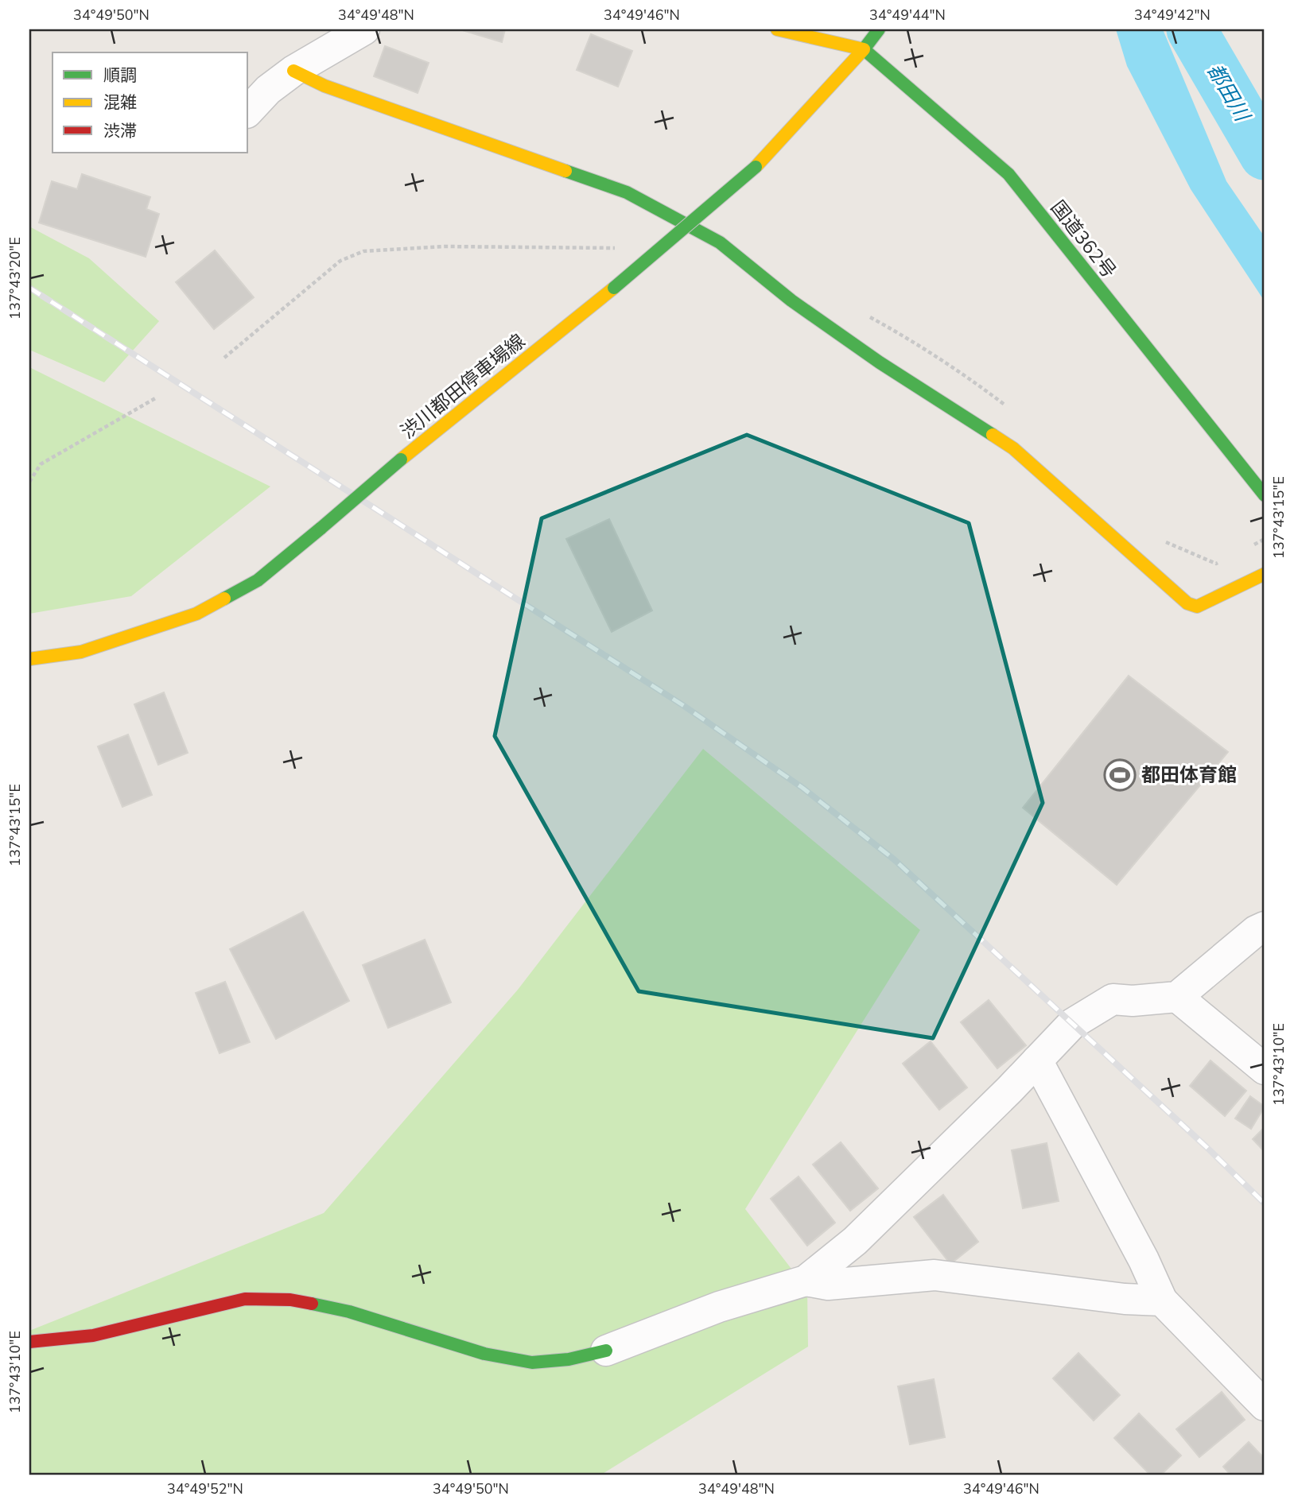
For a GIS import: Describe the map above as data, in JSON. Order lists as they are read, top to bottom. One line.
{"streets":{"main road":["国道362号","渋川都田停車場線"]},"crossings":[["国道362号","渋川都田停車場線"]],"water":["都田川"],"places":{"sports":["都田体育館"]},"legend":["順調","混雑","渋滞"],"coordinates":["34°49'50\"N","34°49'48\"N","34°49'46\"N","34°49'44\"N","34°49'42\"N","137°43'20\"E","137°43'15\"E","137°43'10\"E","34°49'52\"N"]}
